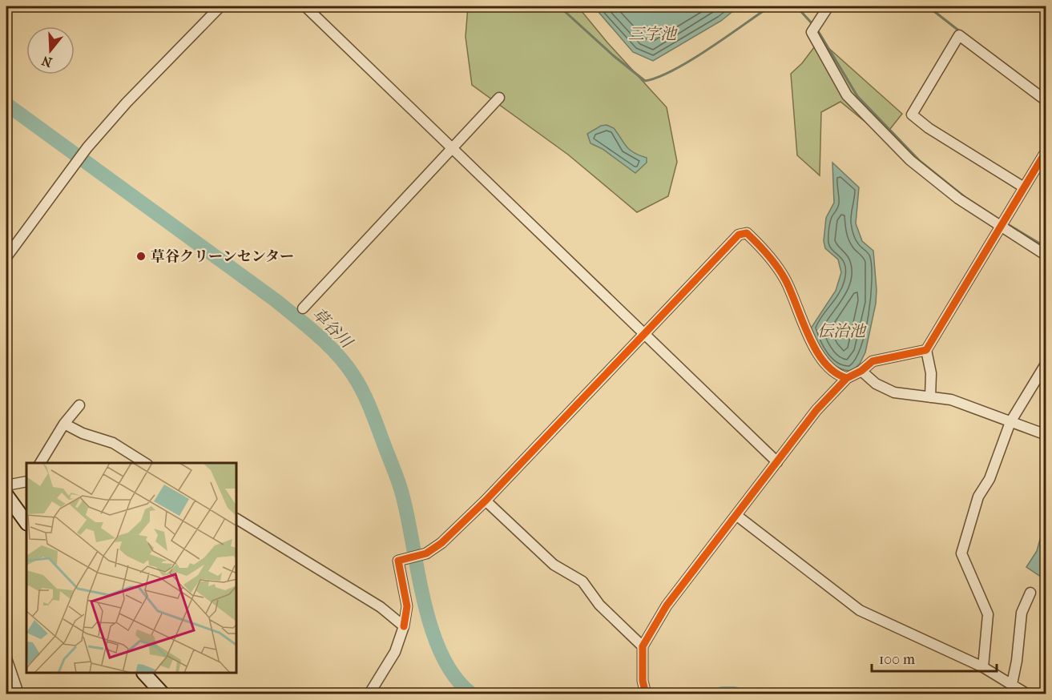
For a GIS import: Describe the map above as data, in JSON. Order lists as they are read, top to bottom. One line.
{"water":["三字池","草谷川","伝治池"],"places":["草谷クリーンセンター"],"scale_bar":"100 m","north":"bottom"}
